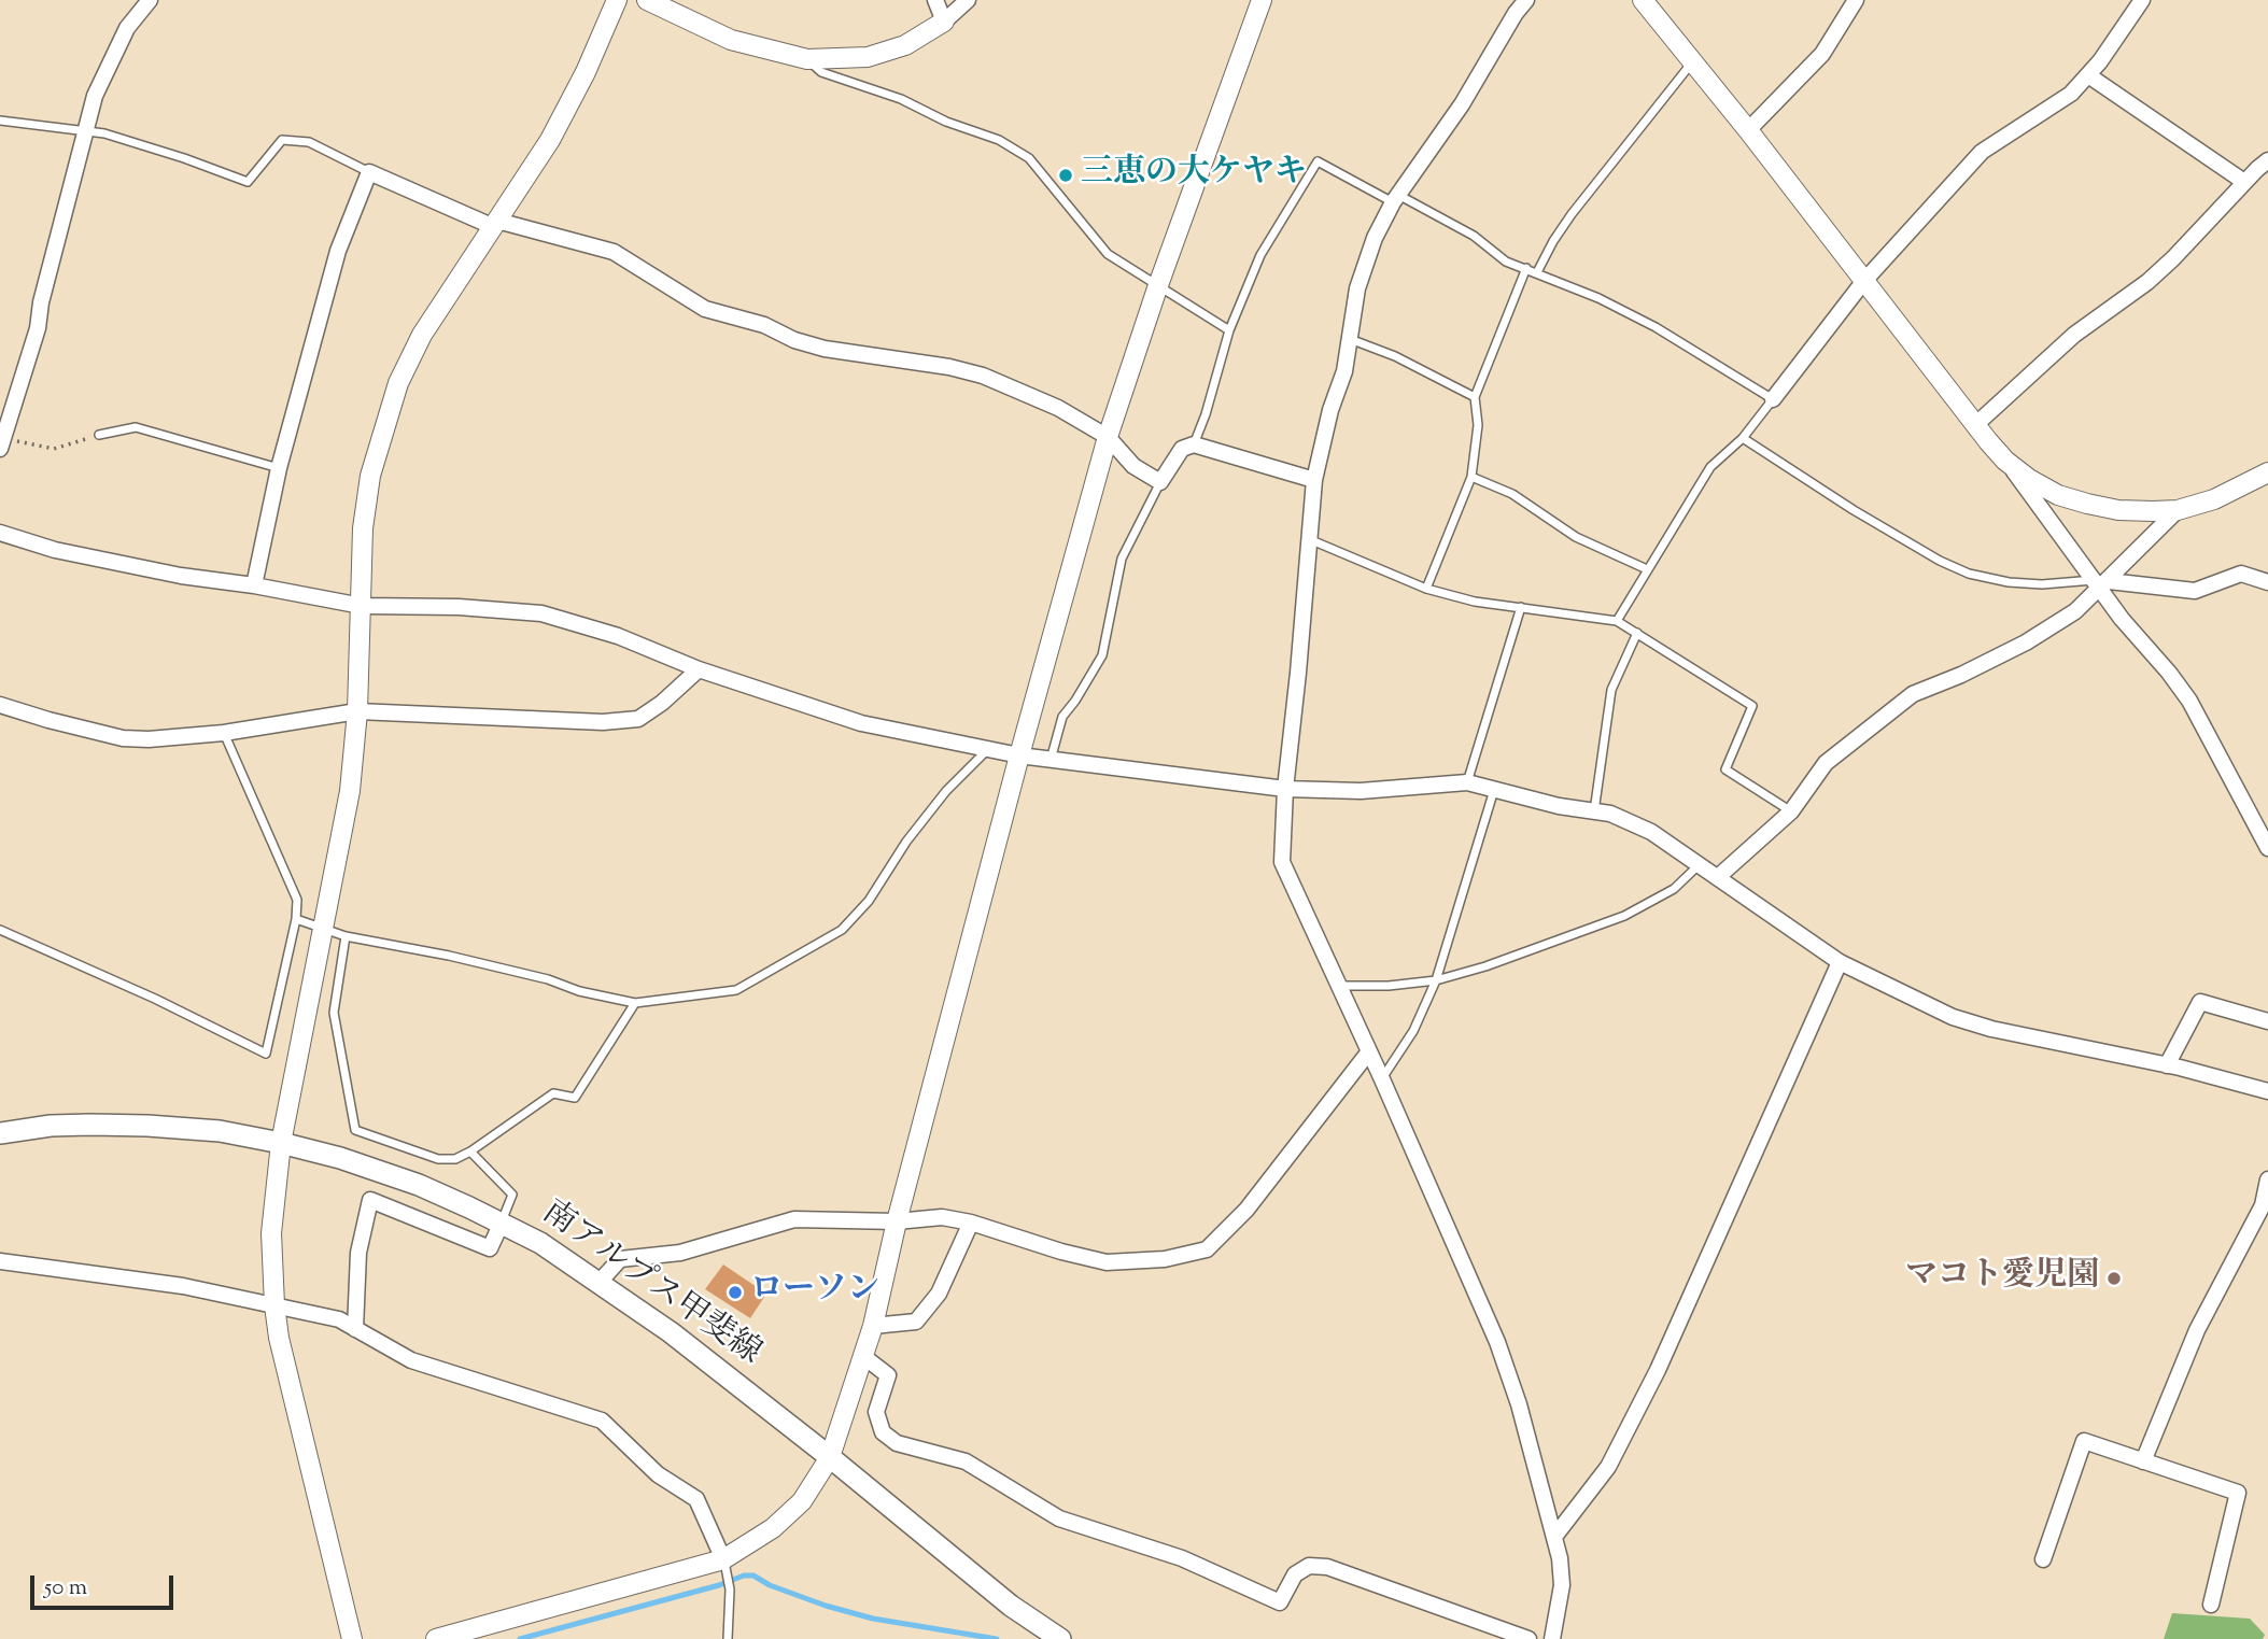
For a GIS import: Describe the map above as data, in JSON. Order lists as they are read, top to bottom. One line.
{"streets":{"main road":["南アルプス甲斐線"]},"places":["三恵の大ケヤキ","マコト愛児園","ローソン"],"scale_bar":"50 m"}
